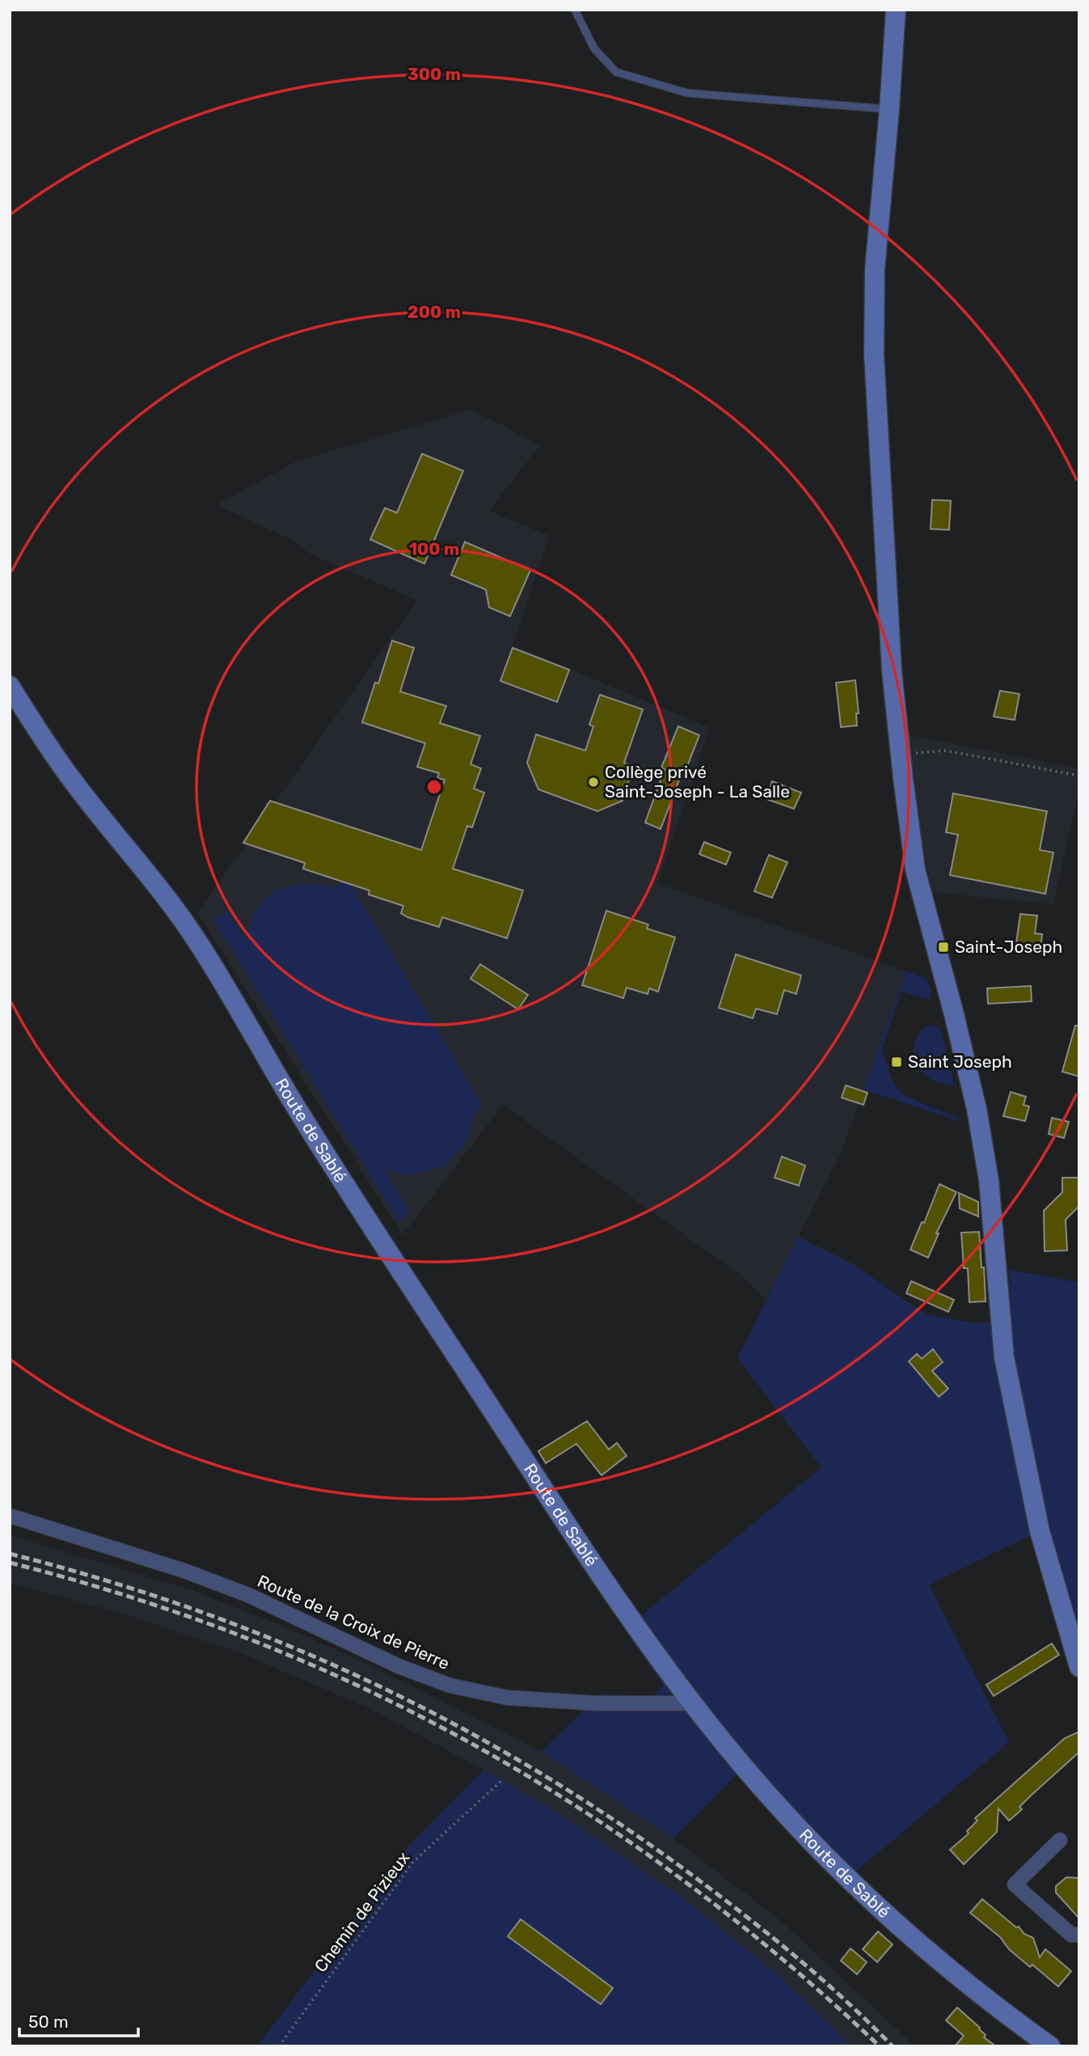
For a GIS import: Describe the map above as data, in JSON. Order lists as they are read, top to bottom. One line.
{"streets":{"main road":["Route de Sablé"],"street":["Route de la Croix de Pierre"],"path":["Chemin de Pizieux"]},"crossings":[["Route de Sablé","Route de la Croix de Pierre"]],"places":{"other":["Collège privé Saint-Joseph - La Salle"],"transit":["Saint-Joseph","Saint Joseph"]},"scale_bar":"50 m","rings":["300 m","200 m","100 m"]}
